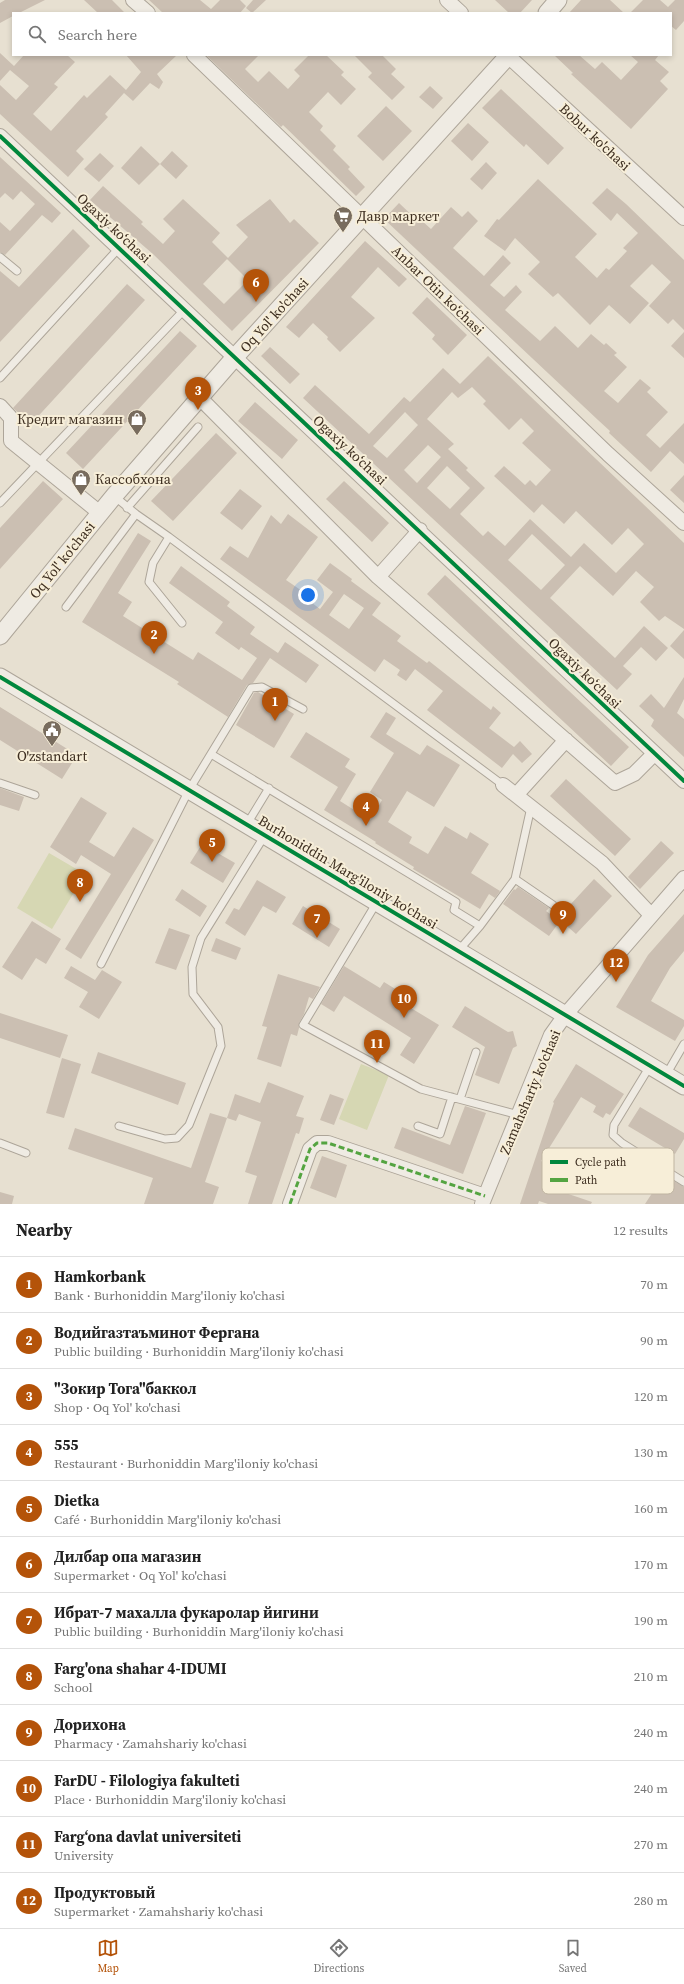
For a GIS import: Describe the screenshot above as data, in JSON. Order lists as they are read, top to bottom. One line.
{"streets":{"street":["Bobur ko'chasi","Ogaxiy koʻchasi","Anbar Otin koʻchasi","Oq Yol' ko'chasi","Burhoniddin Marg'iloniy ko'chasi","Zamahshariy ko'chasi"]},"crossings":[["Ogaxiy koʻchasi","Oq Yol' ko'chasi"],["Anbar Otin koʻchasi","Oq Yol' ko'chasi"],["Burhoniddin Marg'iloniy ko'chasi","Zamahshariy ko'chasi"]],"places":{"supermarket":["Давр маркет"],"shop":["Кредит магазин","Кассобхона"],"public building":["O'zstandart"]},"legend":["Cycle path","Path"],"page":{"search":"Search here","pins":["6","3","2","1","4","5","8","9","7","12","10","11"],"heading":["Nearby","12 results"],"list":[{"mark":"1","name":"Hamkorbank","note":"Bank · Burhoniddin Marg'iloniy ko'chasi","value":"70 m"},{"mark":"2","name":"Водийгазтаъминот Фергана","note":"Public building · Burhoniddin Marg'iloniy ko'chasi","value":"90 m"},{"mark":"3","name":"\"Зокир Тога\"баккол","note":"Shop · Oq Yol' ko'chasi","value":"120 m"},{"mark":"4","name":"555","note":"Restaurant · Burhoniddin Marg'iloniy ko'chasi","value":"130 m"},{"mark":"5","name":"Dietka","note":"Café · Burhoniddin Marg'iloniy ko'chasi","value":"160 m"},{"mark":"6","name":"Дилбар опа магазин","note":"Supermarket · Oq Yol' ko'chasi","value":"170 m"},{"mark":"7","name":"Ибрат-7 махалла фукаролар йигини","note":"Public building · Burhoniddin Marg'iloniy ko'chasi","value":"190 m"},{"mark":"8","name":"Farg'ona shahar 4-IDUMI","note":"School","value":"210 m"},{"mark":"9","name":"Дорихона","note":"Pharmacy · Zamahshariy ko'chasi","value":"240 m"},{"mark":"10","name":"FarDU - Filologiya fakulteti","note":"Place · Burhoniddin Marg'iloniy ko'chasi","value":"240 m"},{"mark":"11","name":"Fargʻona davlat universiteti","note":"University","value":"270 m"},{"mark":"12","name":"Продуктовый","note":"Supermarket · Zamahshariy ko'chasi","value":"280 m"}],"nav":["Map","Directions","Saved"]}}
